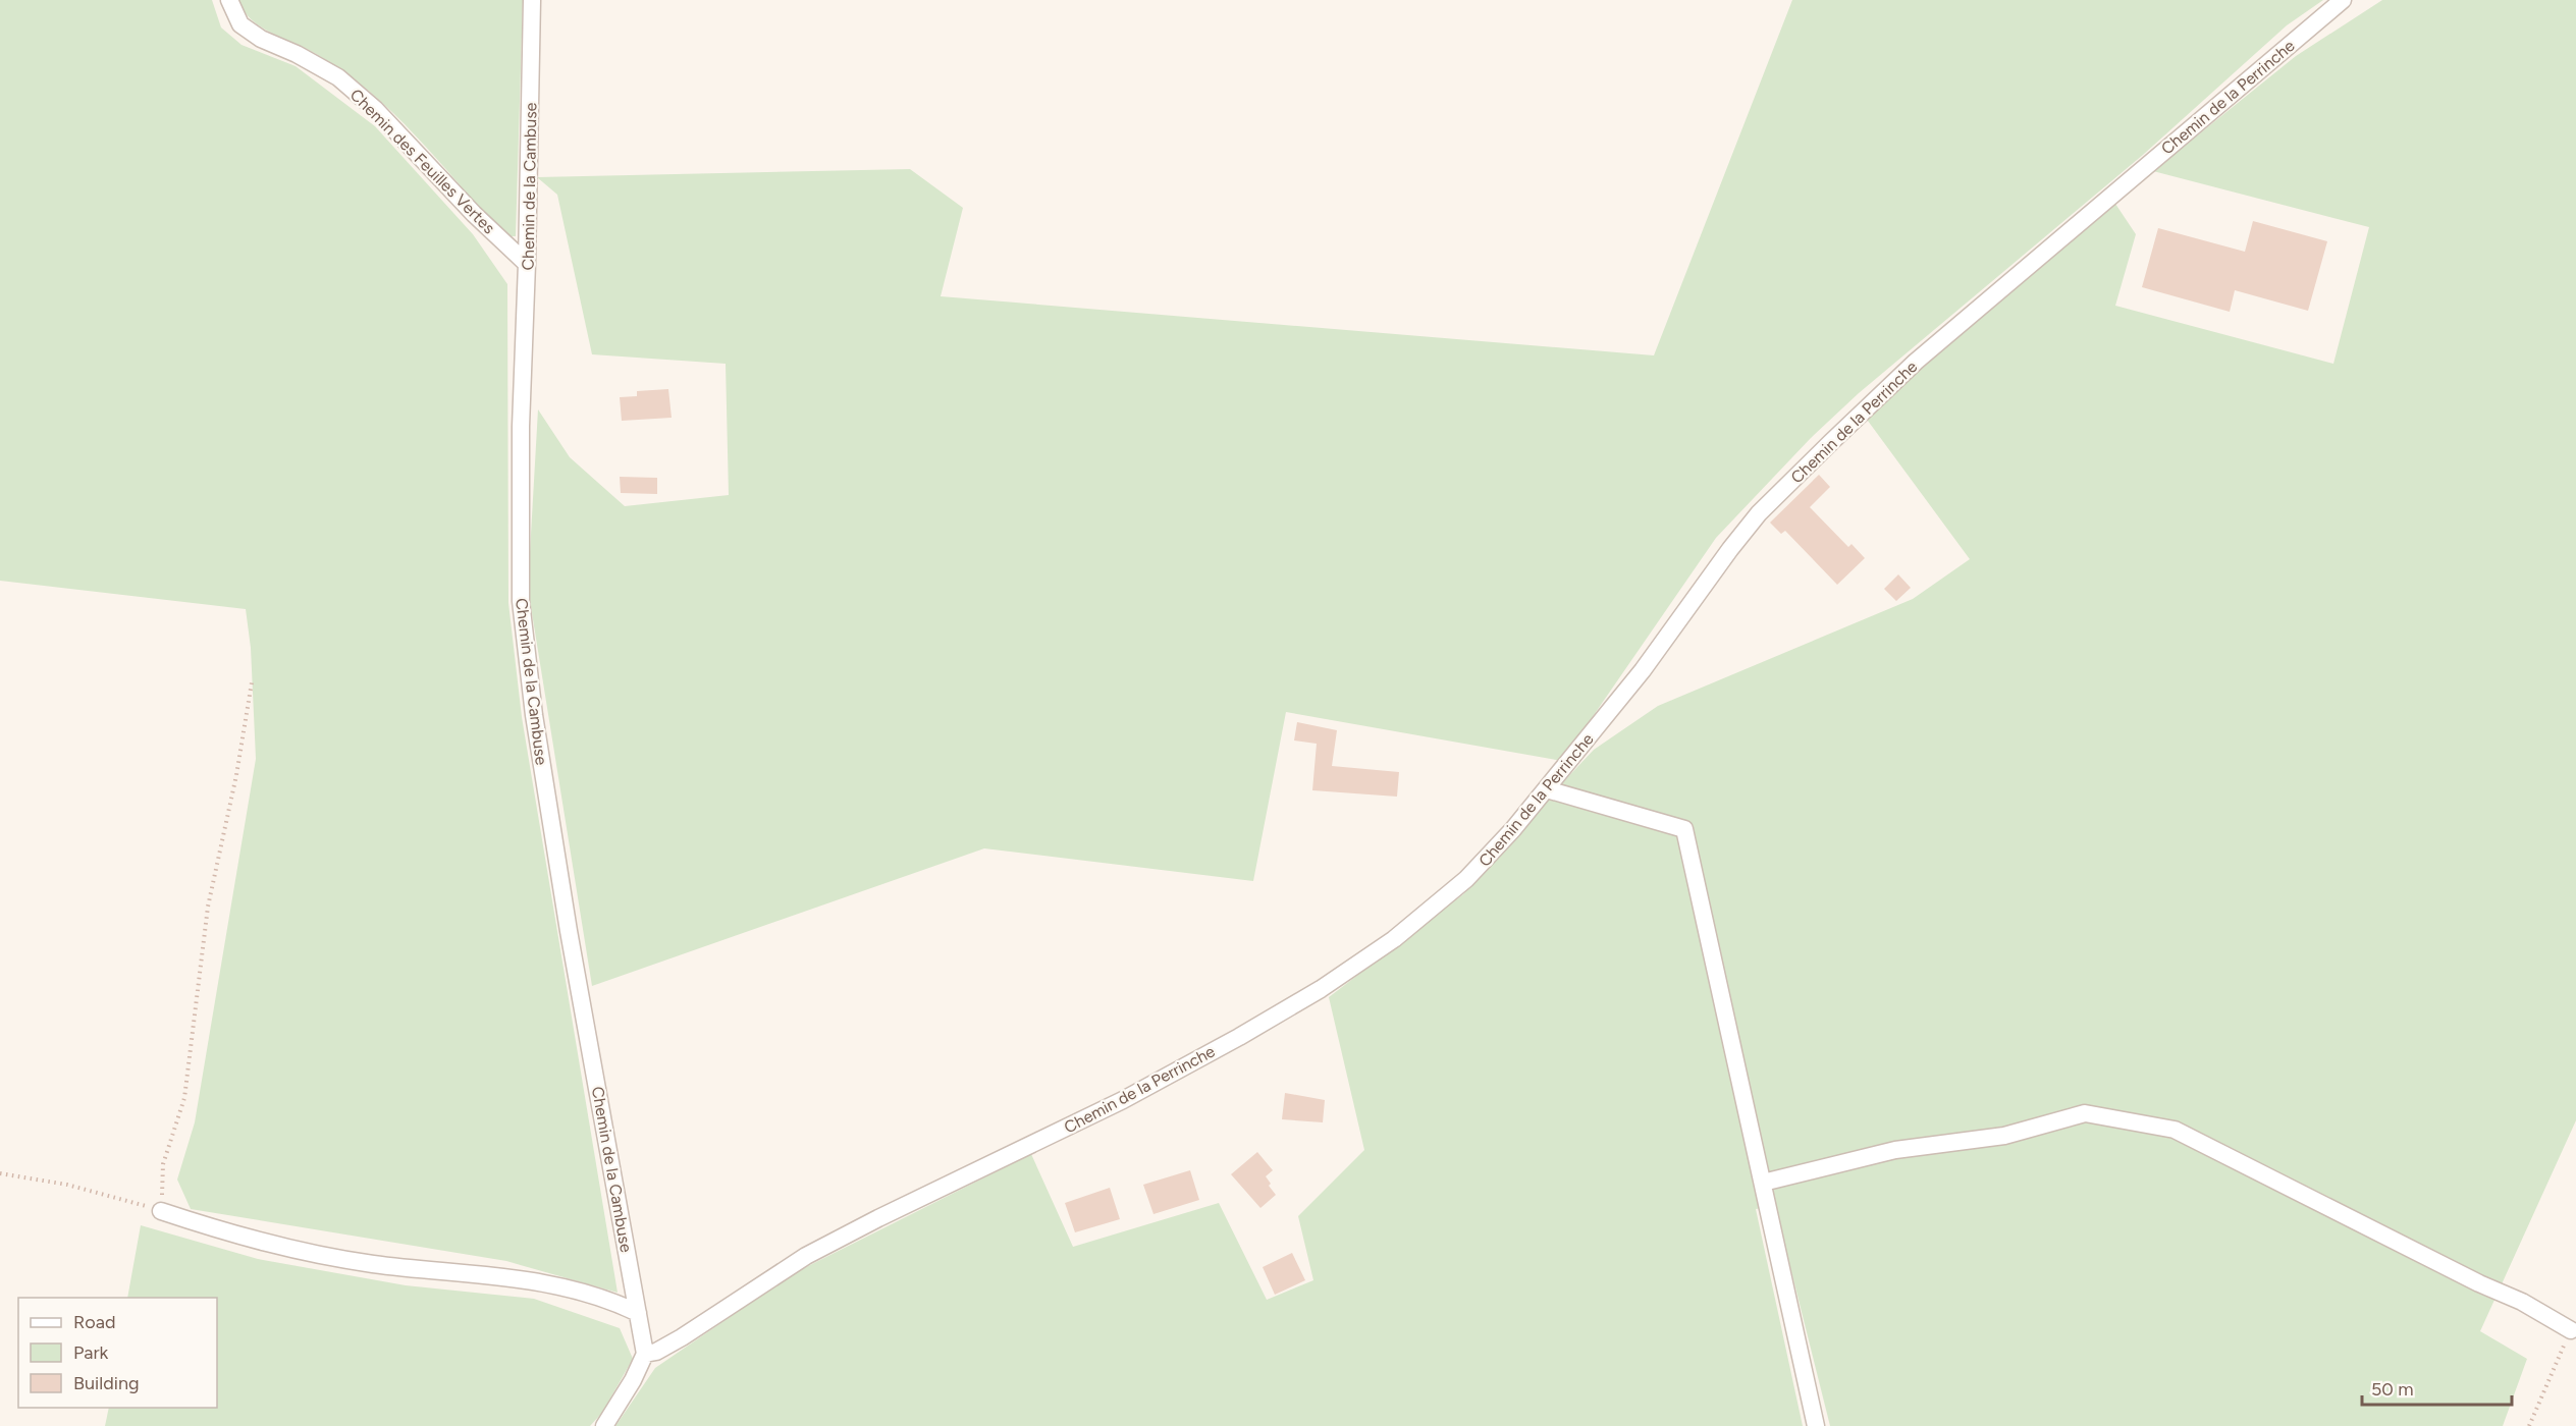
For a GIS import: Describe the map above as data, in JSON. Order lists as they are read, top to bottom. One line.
{"streets":{"street":["Chemin de la Perrinche","Chemin des Feuilles Vertes","Chemin de la Cambuse"]},"crossings":[["Chemin de la Perrinche","Chemin de la Cambuse"],["Chemin des Feuilles Vertes","Chemin de la Cambuse"]],"legend":["Road","Park","Building"],"scale_bar":"50 m"}
